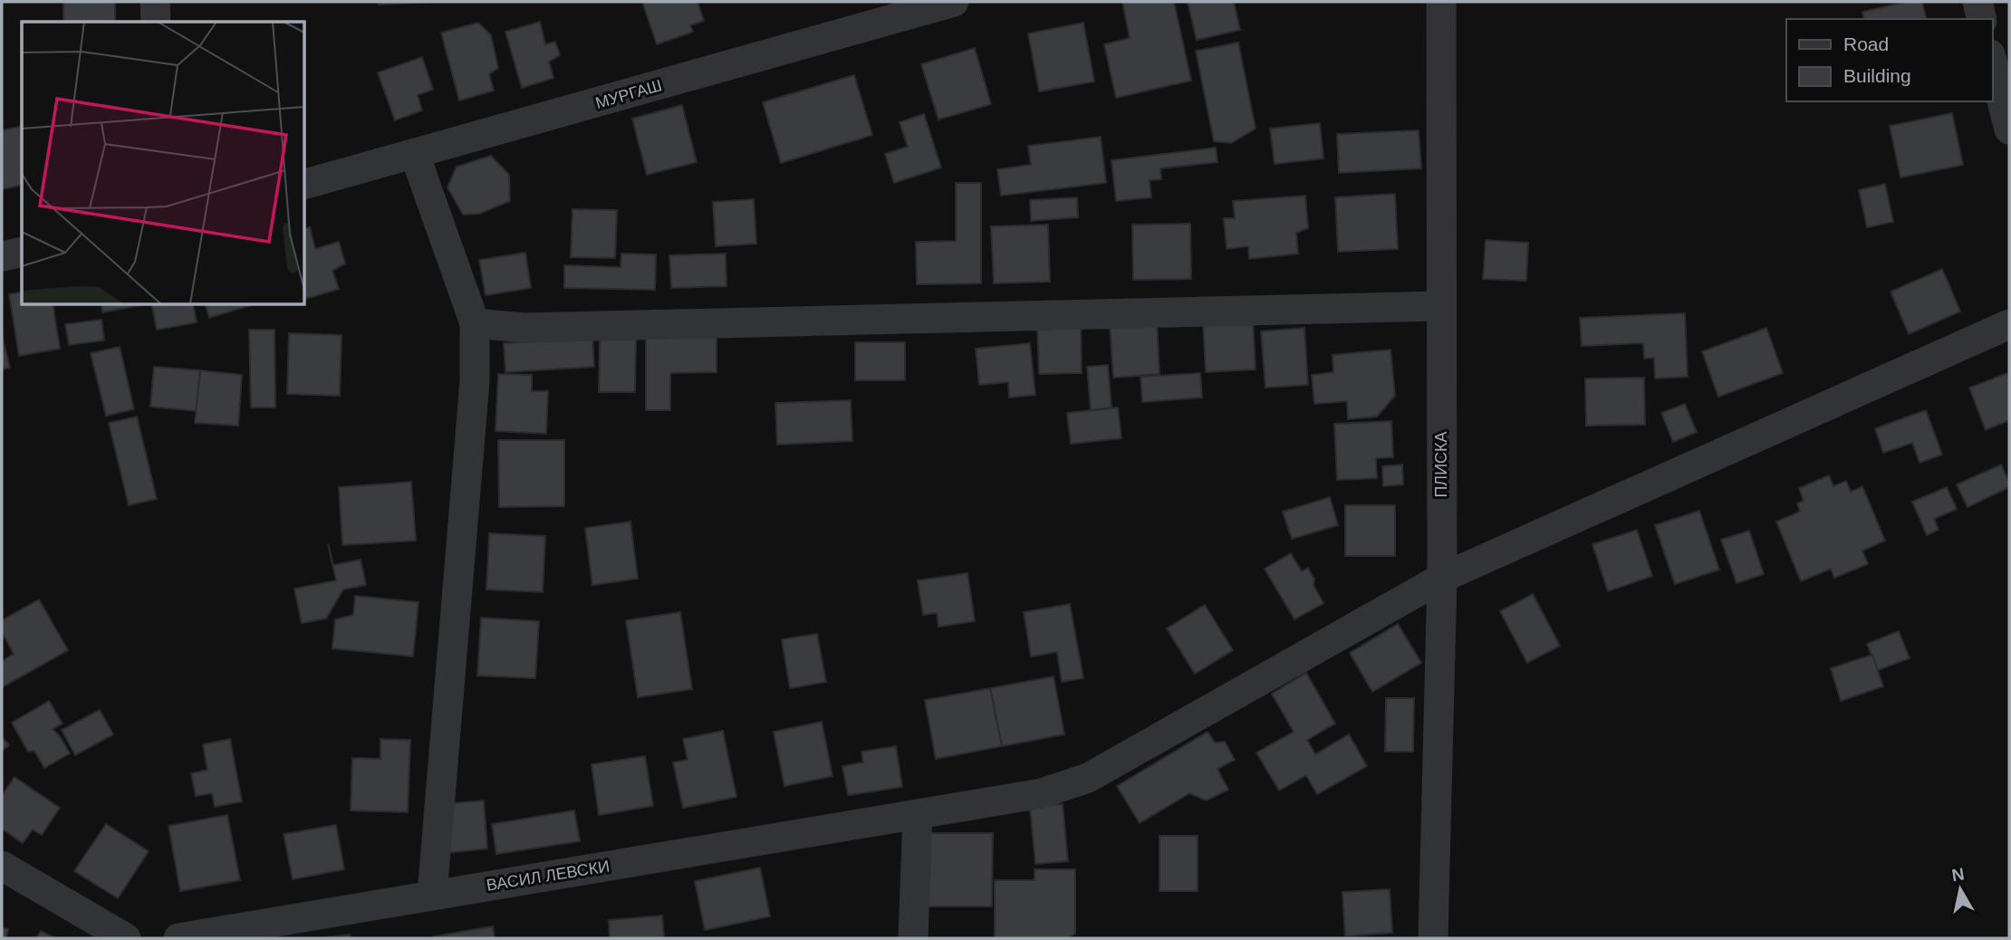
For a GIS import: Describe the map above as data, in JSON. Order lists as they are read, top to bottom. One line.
{"streets":{"street":["МУРГАШ","ПЛИСКА","ВАСИЛ ЛЕВСКИ"]},"crossings":[["ПЛИСКА","ВАСИЛ ЛЕВСКИ"]],"legend":["Road","Building"],"north":"top"}
